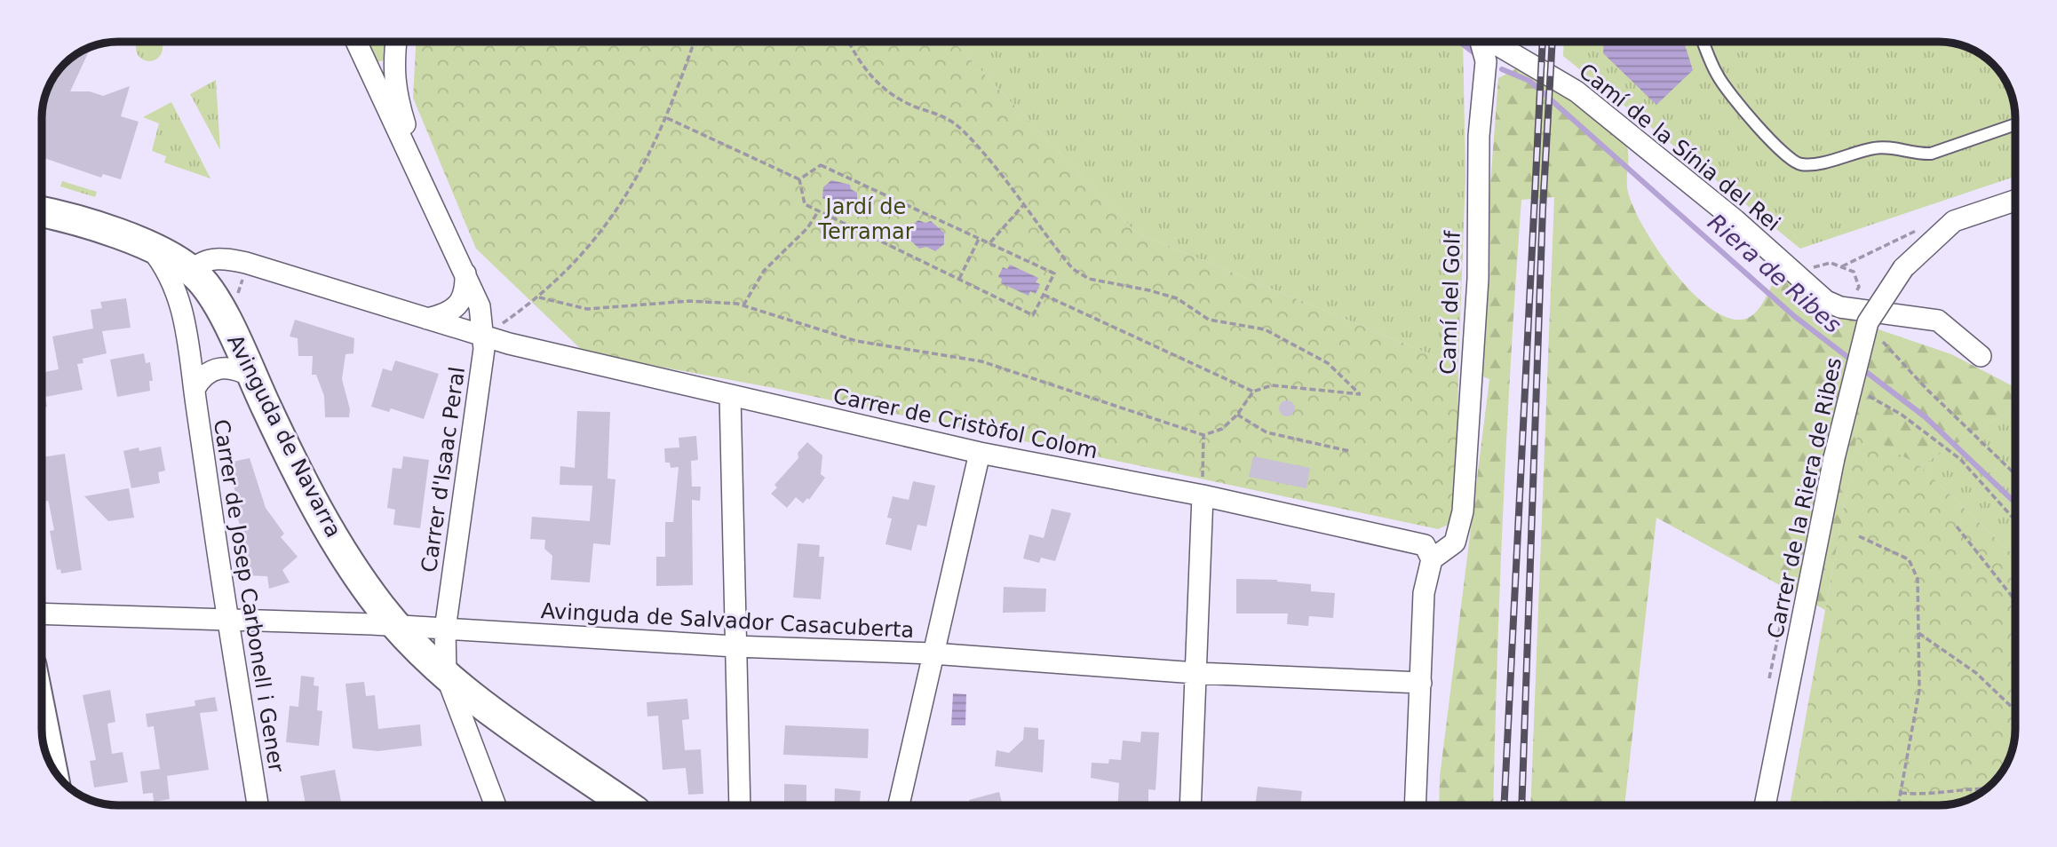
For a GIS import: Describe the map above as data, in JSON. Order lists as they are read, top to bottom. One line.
{"streets":{"street":["Camí de la Sínia del Rei","Camí del Golf","Carrer de Cristòfol Colom","Avinguda de Navarra","Carrer d'Isaac Peral","Carrer de la Riera de Ribes","Carrer de Josep Carbonell i Gener","Avinguda de Salvador Casacuberta"]},"crossings":[["Camí del Golf","Carrer de Cristòfol Colom"],["Carrer de Cristòfol Colom","Avinguda de Navarra"],["Carrer de Cristòfol Colom","Carrer d'Isaac Peral"],["Avinguda de Navarra","Carrer d'Isaac Peral"],["Avinguda de Navarra","Avinguda de Salvador Casacuberta"],["Carrer d'Isaac Peral","Avinguda de Salvador Casacuberta"],["Carrer de Josep Carbonell i Gener","Avinguda de Salvador Casacuberta"]],"water":["Riera de Ribes"],"parks":["Jardí de Terramar"]}
